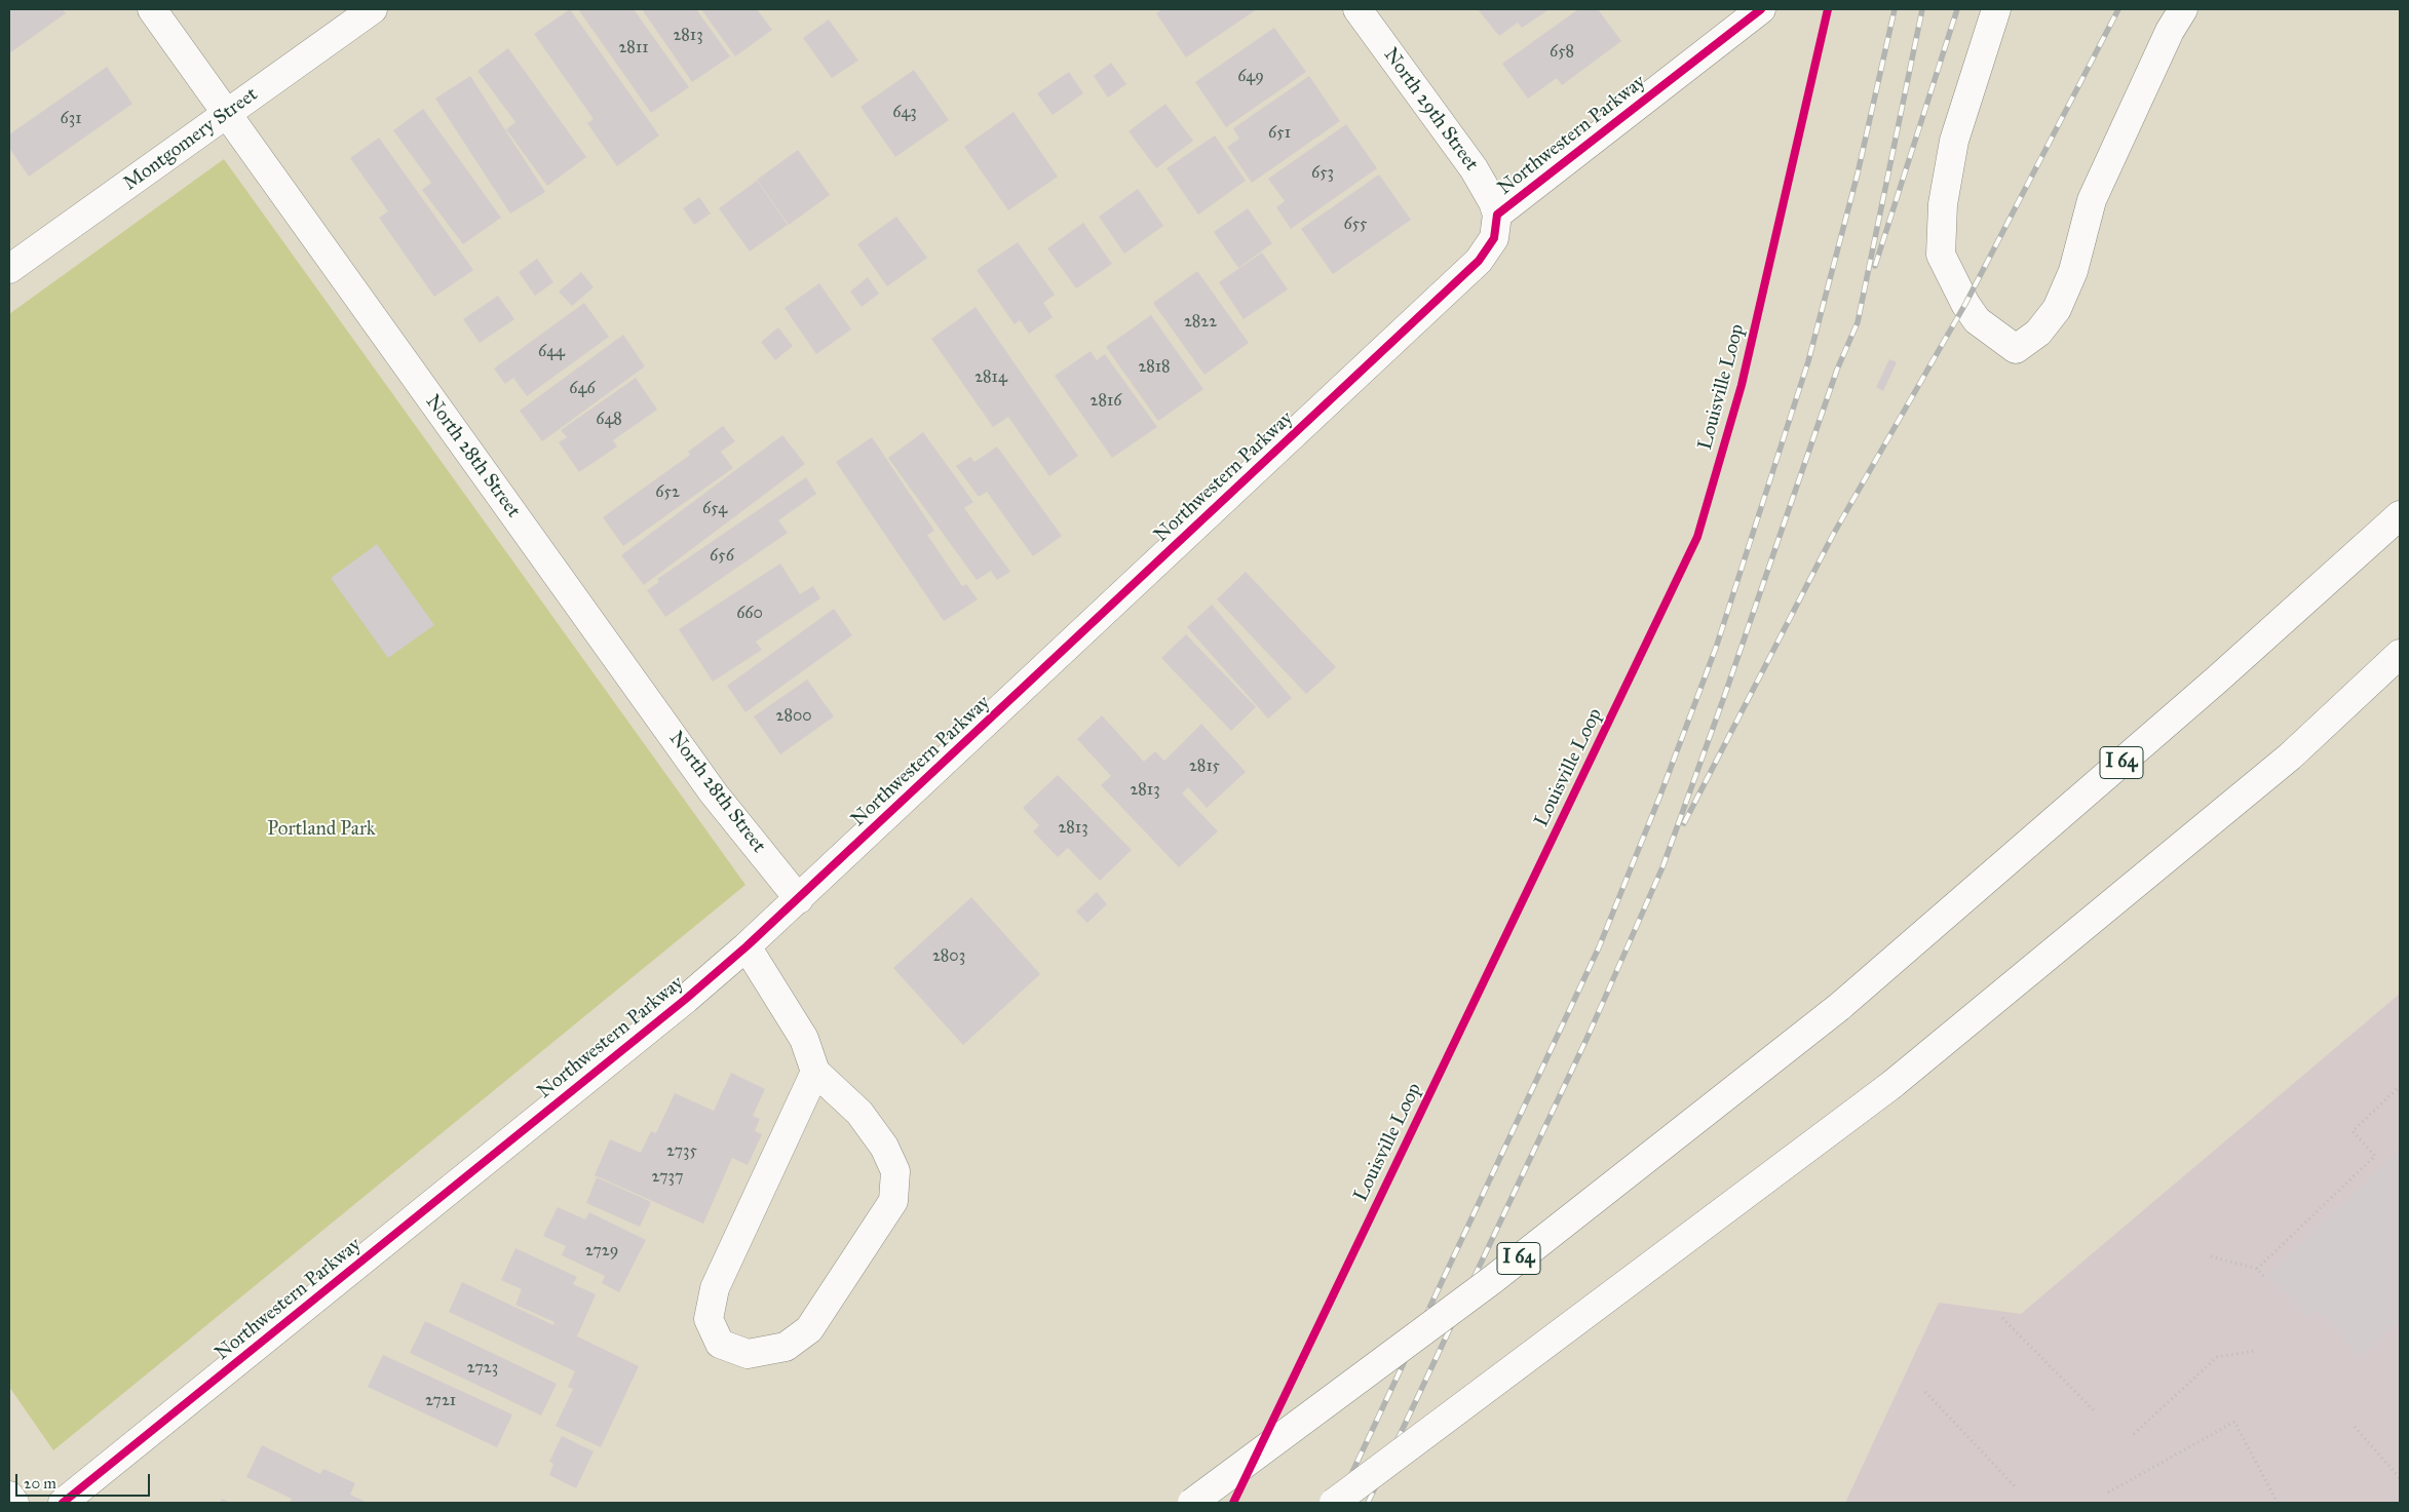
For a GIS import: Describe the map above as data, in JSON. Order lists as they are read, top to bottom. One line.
{"streets":{"main road":["North 29th Street","Northwestern Parkway","Montgomery Street","North 28th Street","I 64"],"cycle path":["Louisville Loop"]},"crossings":[["North 29th Street","Northwestern Parkway"],["Northwestern Parkway","North 28th Street"],["Montgomery Street","North 28th Street"]],"parks":["Portland Park"],"house_numbers":["2813","2811","658","649","643","631","651","653","655","2822","644","2818","2814","646","2816","648","652","654","656","660","2800","2815","2813","2813","2803","2735","2737","2729","2723","2721"],"scale_bar":"20 m"}
